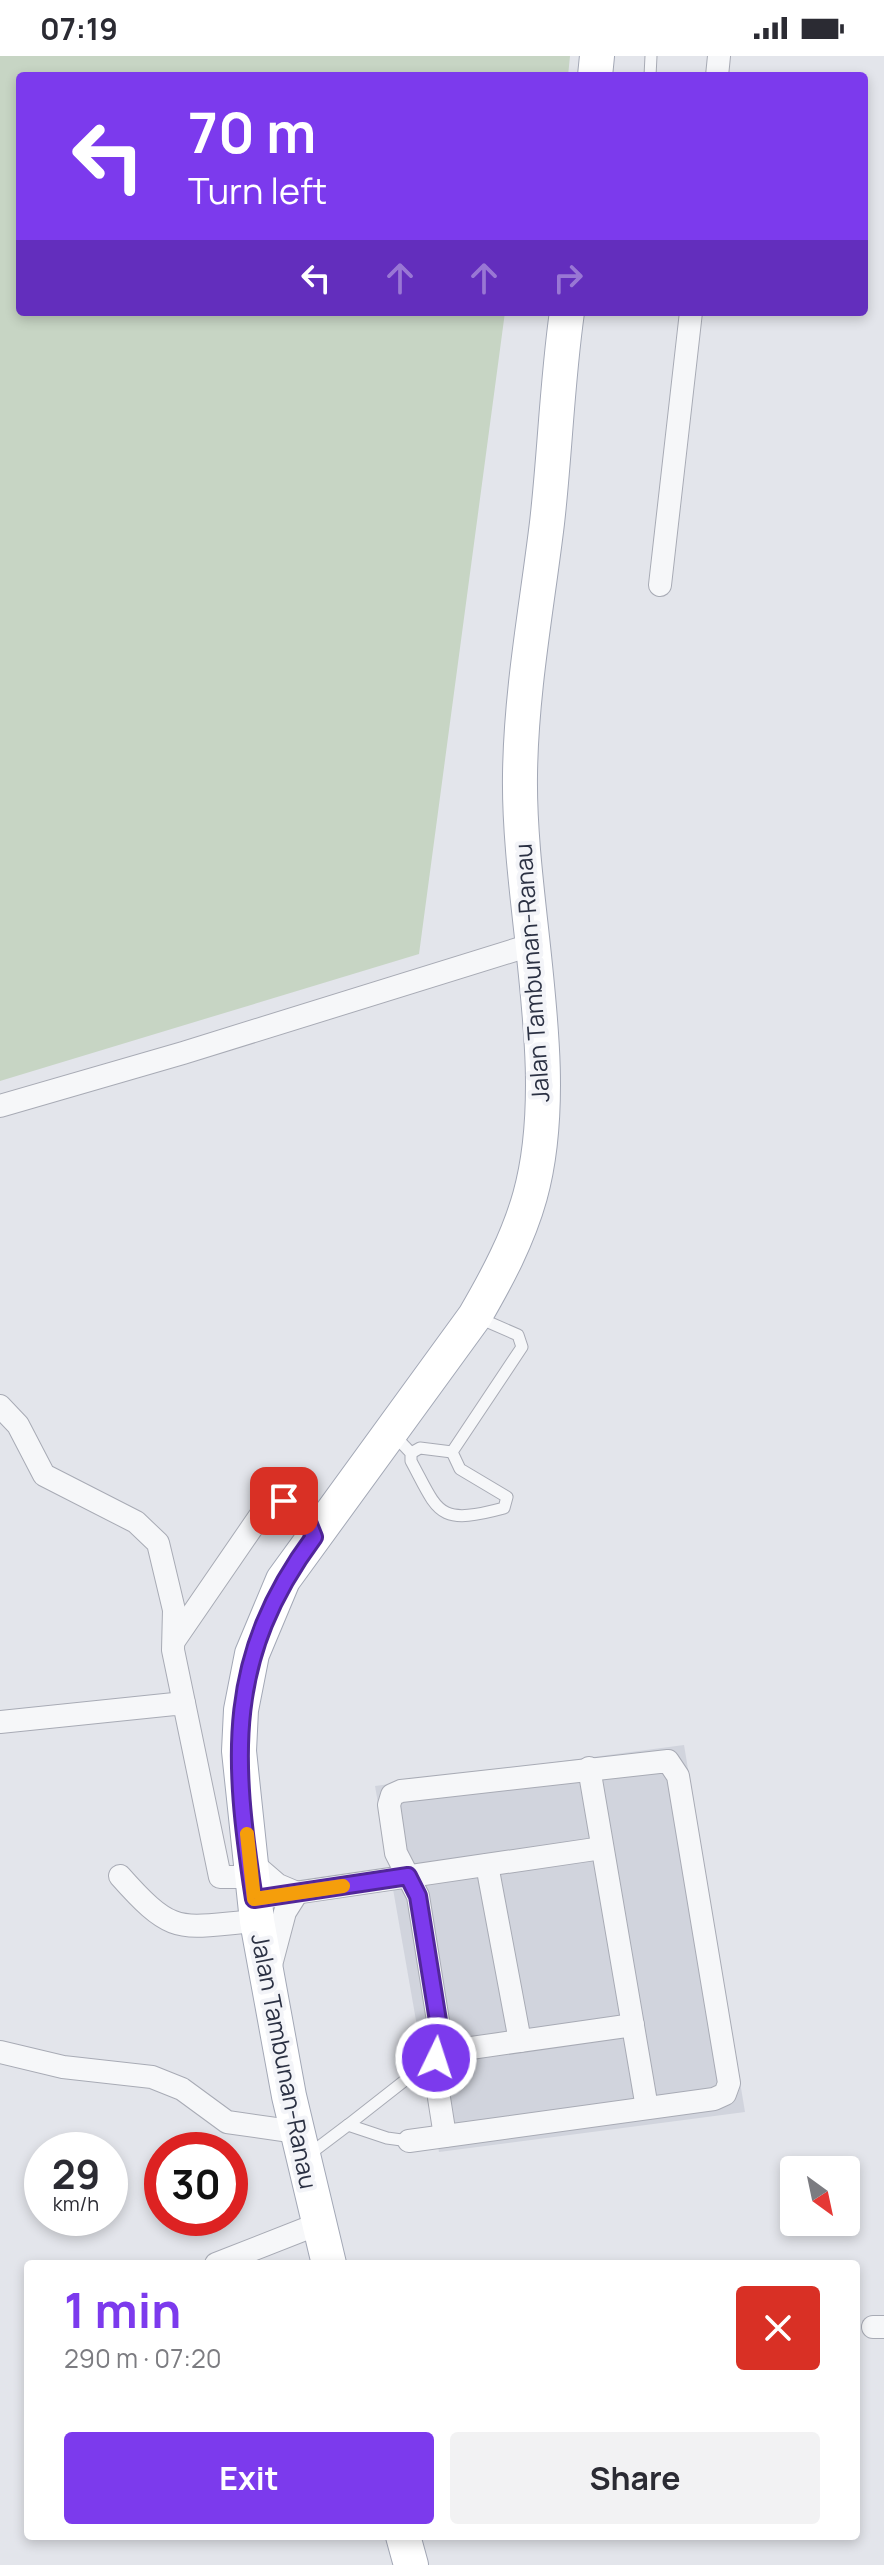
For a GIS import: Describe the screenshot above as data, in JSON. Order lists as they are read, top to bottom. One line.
{"streets":{"main road":["Jalan Tambunan-Ranau"]},"north":"bottom right","page":{"status":"07:19","turn":["70 m","Turn left"],"speed":"29 km/h","limit":"30","heading":["1 min","290 m · 07:20"],"buttons":["Exit","Share"]}}
